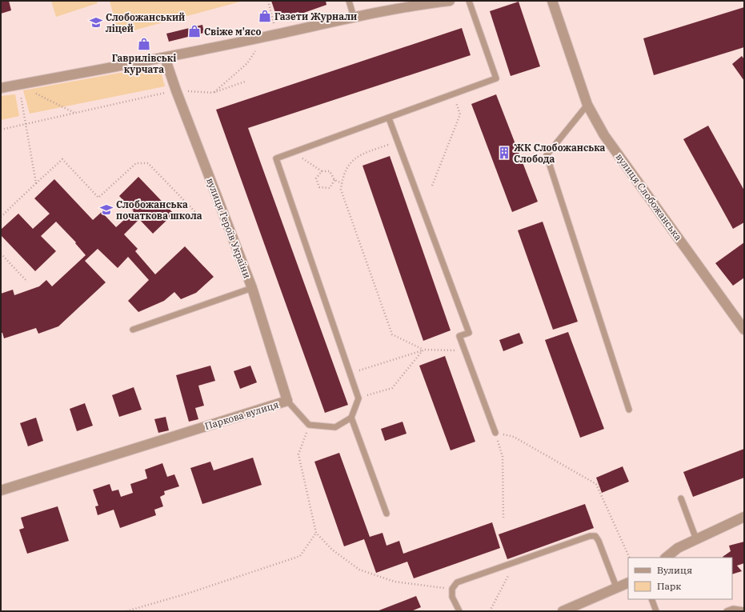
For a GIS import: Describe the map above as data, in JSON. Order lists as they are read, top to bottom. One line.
{"streets":{"street":["вулиця Слобожанська","вулиця Героїв України","Паркова вулиця"]},"crossings":[["вулиця Героїв України","Паркова вулиця"]],"places":{"shop":["Газети Журнали","Свіже м'ясо","Гаврилівські курчата"],"school or university":["Слобожанський ліцей","Cлобожанська початкова школа"],"building":["ЖК Слобожанська Слобода"]},"legend":["Вулиця","Парк"]}
